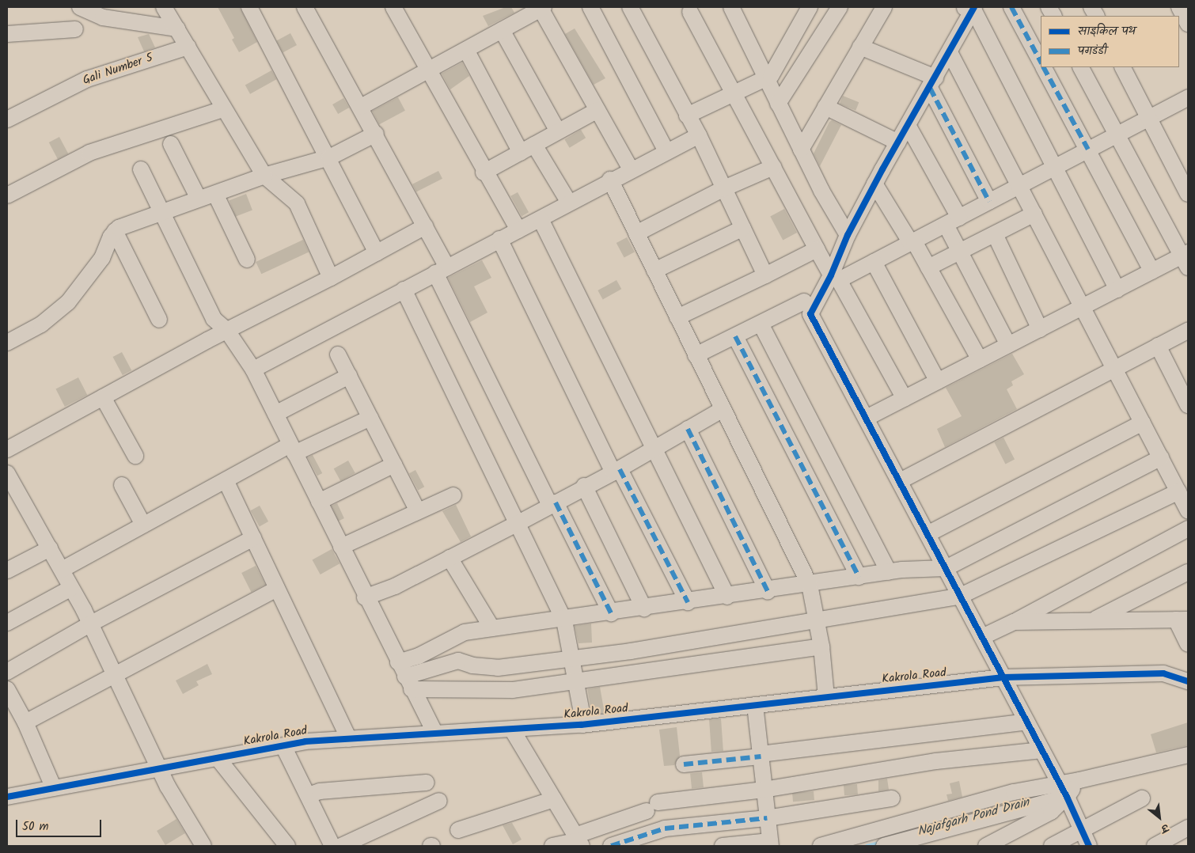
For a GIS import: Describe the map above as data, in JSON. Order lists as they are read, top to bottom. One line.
{"streets":{"street":["Gali Number 5","Kakrola Road"]},"water":["Najafgarh Pond Drain"],"legend":["साइकिल पथ","पगडंडी"],"scale_bar":"50 m","north":"bottom right"}
